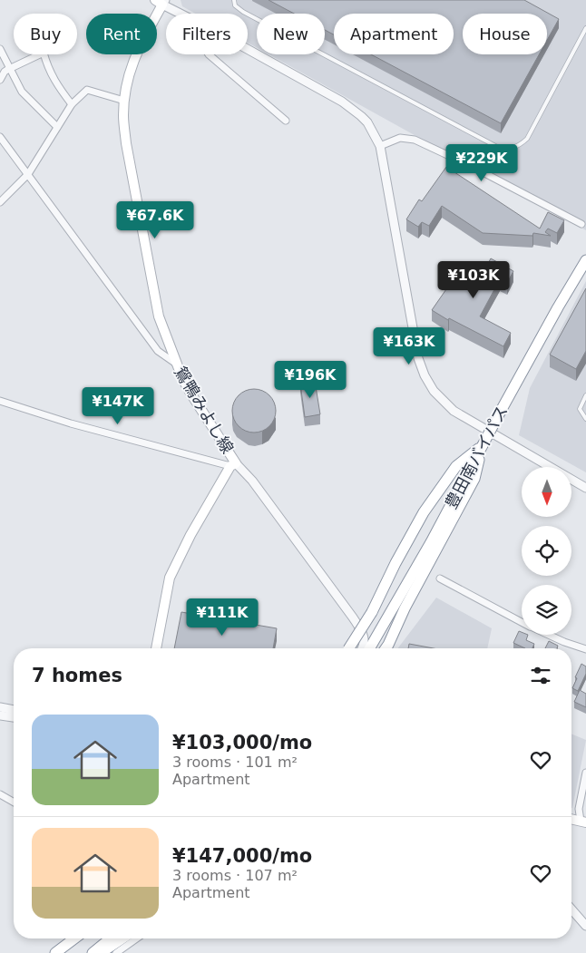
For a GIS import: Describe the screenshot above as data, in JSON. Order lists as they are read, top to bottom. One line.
{"streets":{"highway":["豊田南バイパス"],"main road":["鴛鴨みよし線"]},"north":"bottom","page":{"chip":["Buy","Rent","Filters","New","Apartment","House"],"price":["¥229K","¥67.6K","¥103K","¥163K","¥196K","¥147K","¥111K"],"heading":"7 homes","list":[{"name":"¥103,000/mo","note":"3 rooms · 101 m² · Apartment"},{"name":"¥147,000/mo","note":"3 rooms · 107 m² · Apartment"}]}}
